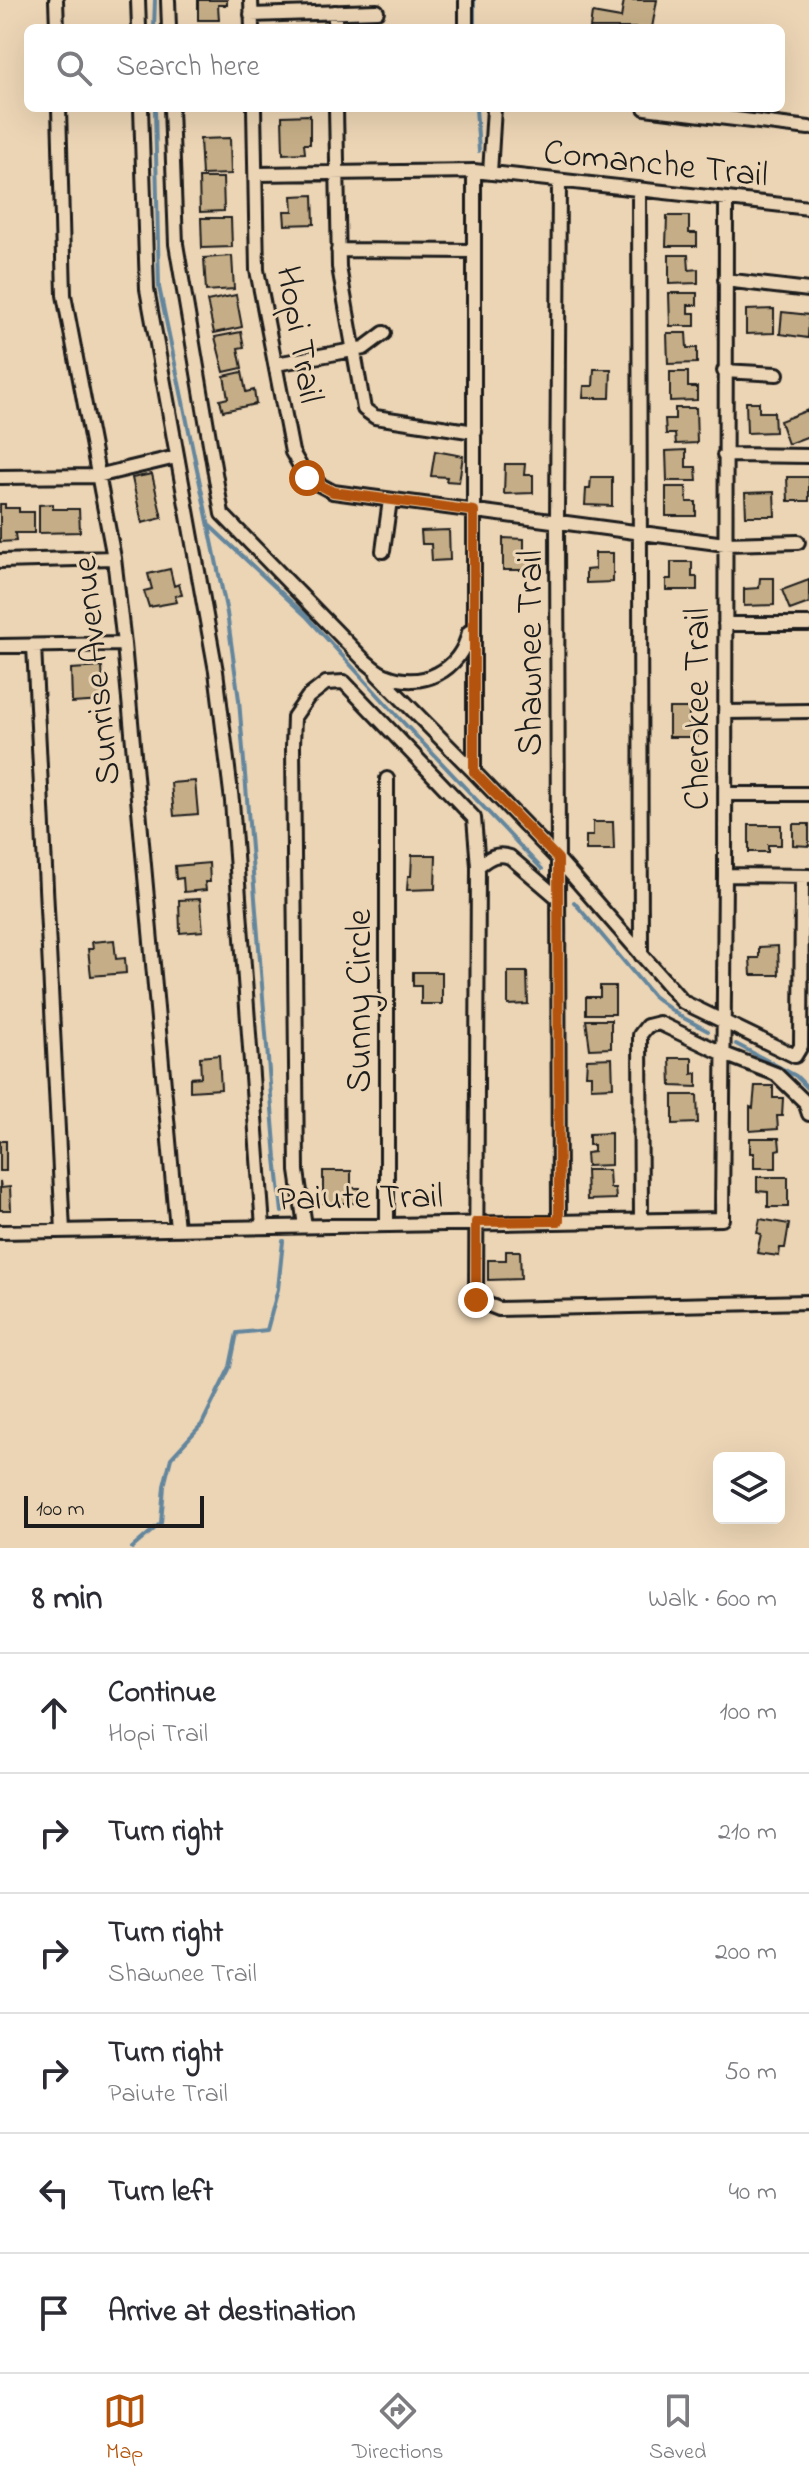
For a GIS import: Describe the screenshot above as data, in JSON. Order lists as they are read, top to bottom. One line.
{"streets":{"street":["Comanche Trail","Hopi Trail","Shawnee Trail","Sunrise Avenue","Cherokee Trail","Sunny Circle","Paiute Trail"]},"crossings":[["Comanche Trail","Hopi Trail"],["Comanche Trail","Shawnee Trail"],["Comanche Trail","Cherokee Trail"],["Hopi Trail","Shawnee Trail"],["Hopi Trail","Cherokee Trail"],["Shawnee Trail","Paiute Trail"],["Sunrise Avenue","Paiute Trail"],["Cherokee Trail","Paiute Trail"],["Sunny Circle","Paiute Trail"]],"scale_bar":"100 m","page":{"search":"Search here","scale":"100 m","heading":["8 min","Walk · 600 m"],"list":[["Continue","Hopi Trail","100 m"],["Turn right","210 m"],["Turn right","Shawnee Trail","200 m"],["Turn right","Paiute Trail","50 m"],["Turn left","40 m"],"Arrive at destination"],"nav":["Map","Directions","Saved"]}}
